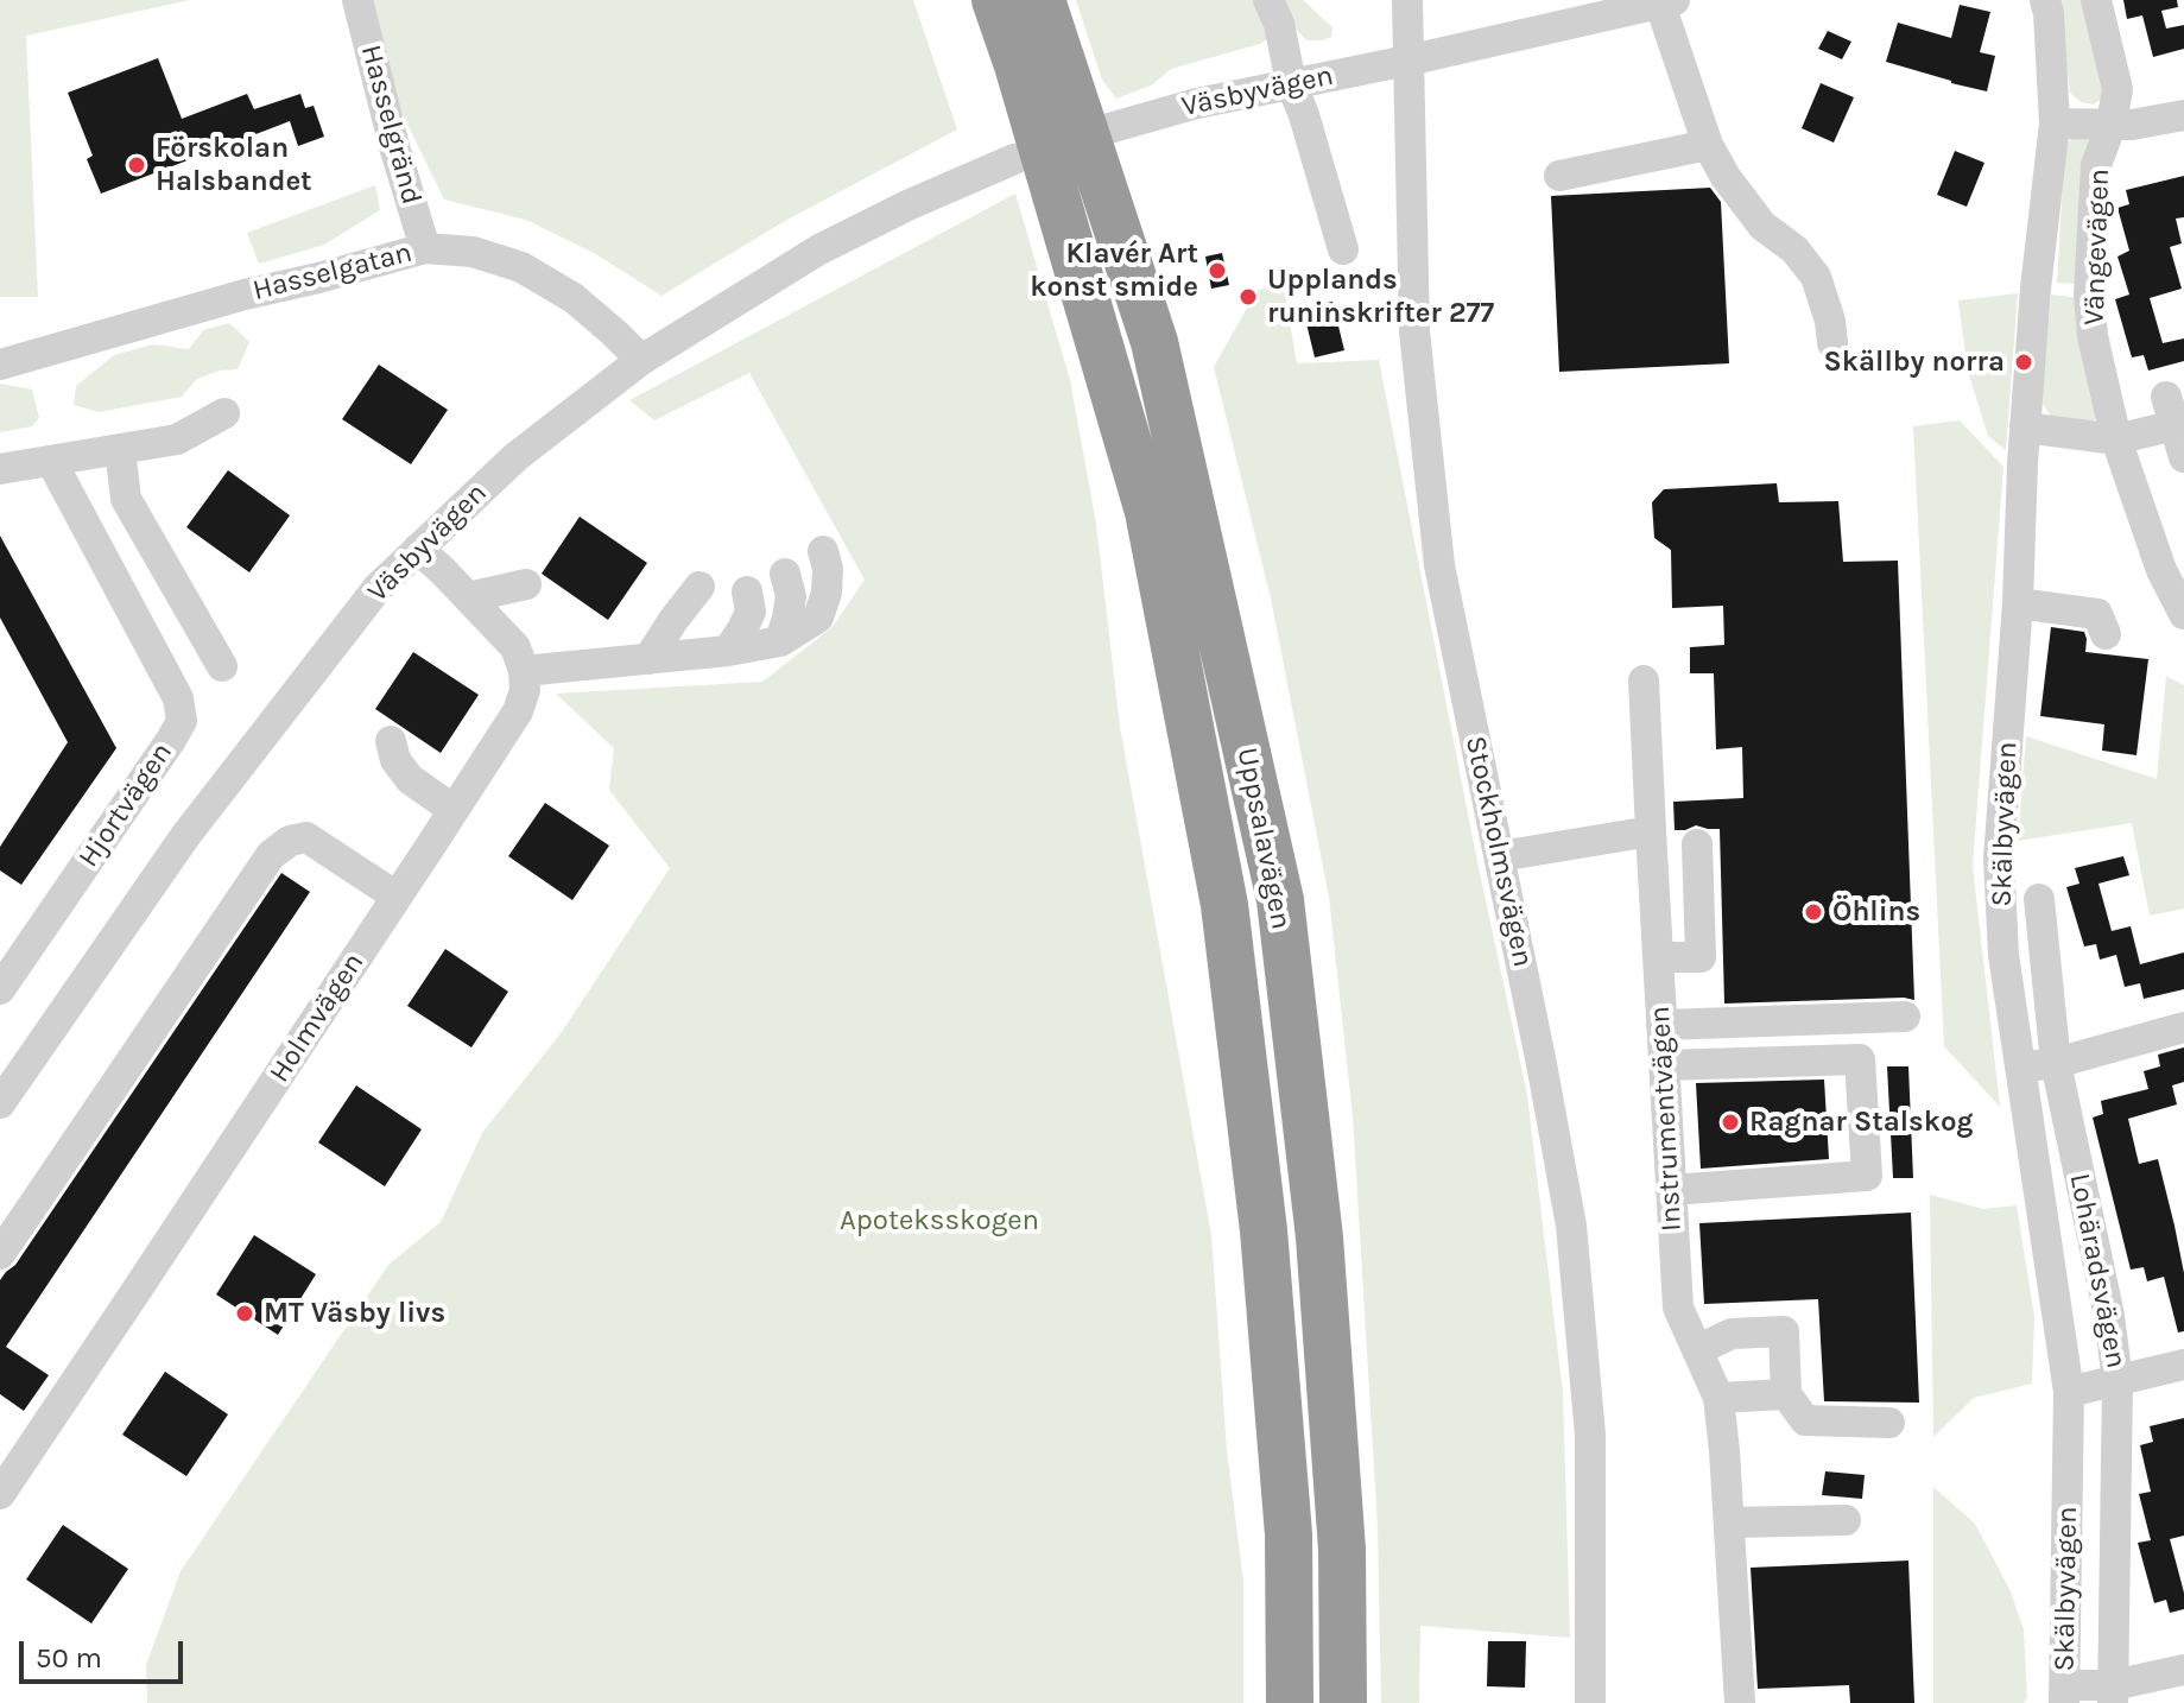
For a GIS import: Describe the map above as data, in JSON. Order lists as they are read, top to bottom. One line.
{"streets":{"highway":["Uppsalavägen"],"street":["Väsbyvägen","Hasselgränd","Vängevägen","Hasselgatan","Hjortvägen","Skälbyvägen","Stockholmsvägen","Holmvägen","Instrumentvägen","Lohäradsvägen"]},"crossings":[["Väsbyvägen","Hasselgatan"],["Väsbyvägen","Stockholmsvägen"],["Hasselgränd","Hasselgatan"]],"parks":["Apoteksskogen"],"places":["Förskolan Halsbandet","Klavér Art konst smide","Upplands runinskrifter 277","Skällby norra","Öhlins","Ragnar Stalskog","MT Väsby livs"],"scale_bar":"50 m"}
